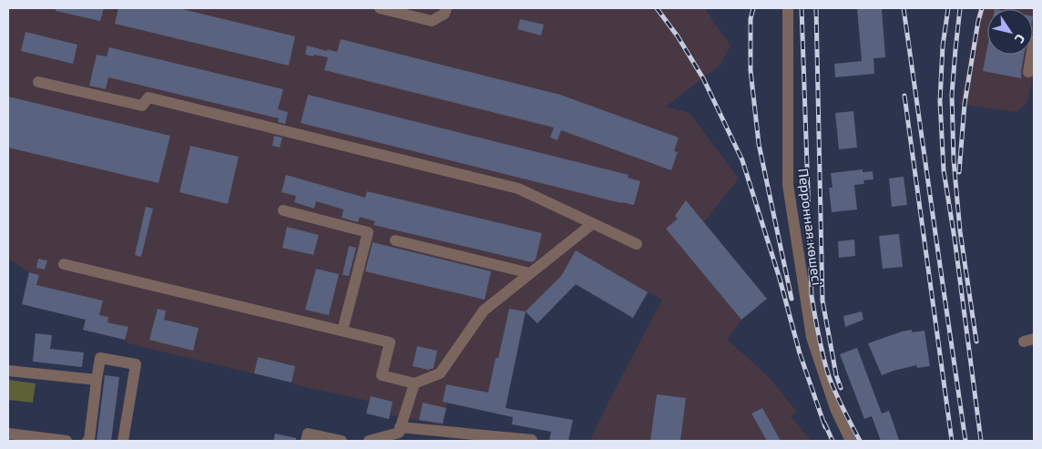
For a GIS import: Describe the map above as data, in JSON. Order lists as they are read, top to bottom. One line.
{"streets":{"street":["Перронная көшесі"]},"north":"bottom right"}
